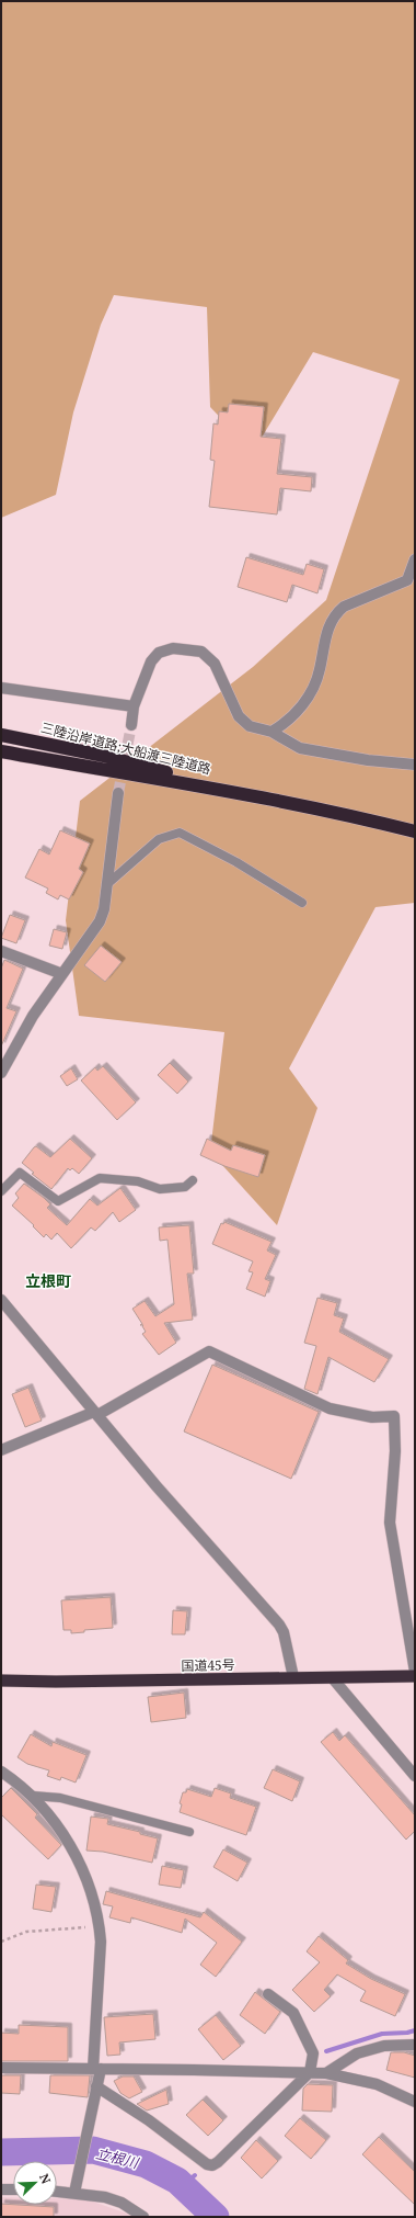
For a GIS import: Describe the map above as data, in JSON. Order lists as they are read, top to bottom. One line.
{"streets":{"highway":["三陸沿岸道路;大船渡三陸道路","国道45号"]},"districts":["立根町"],"water":["立根川"],"north":"top right"}
